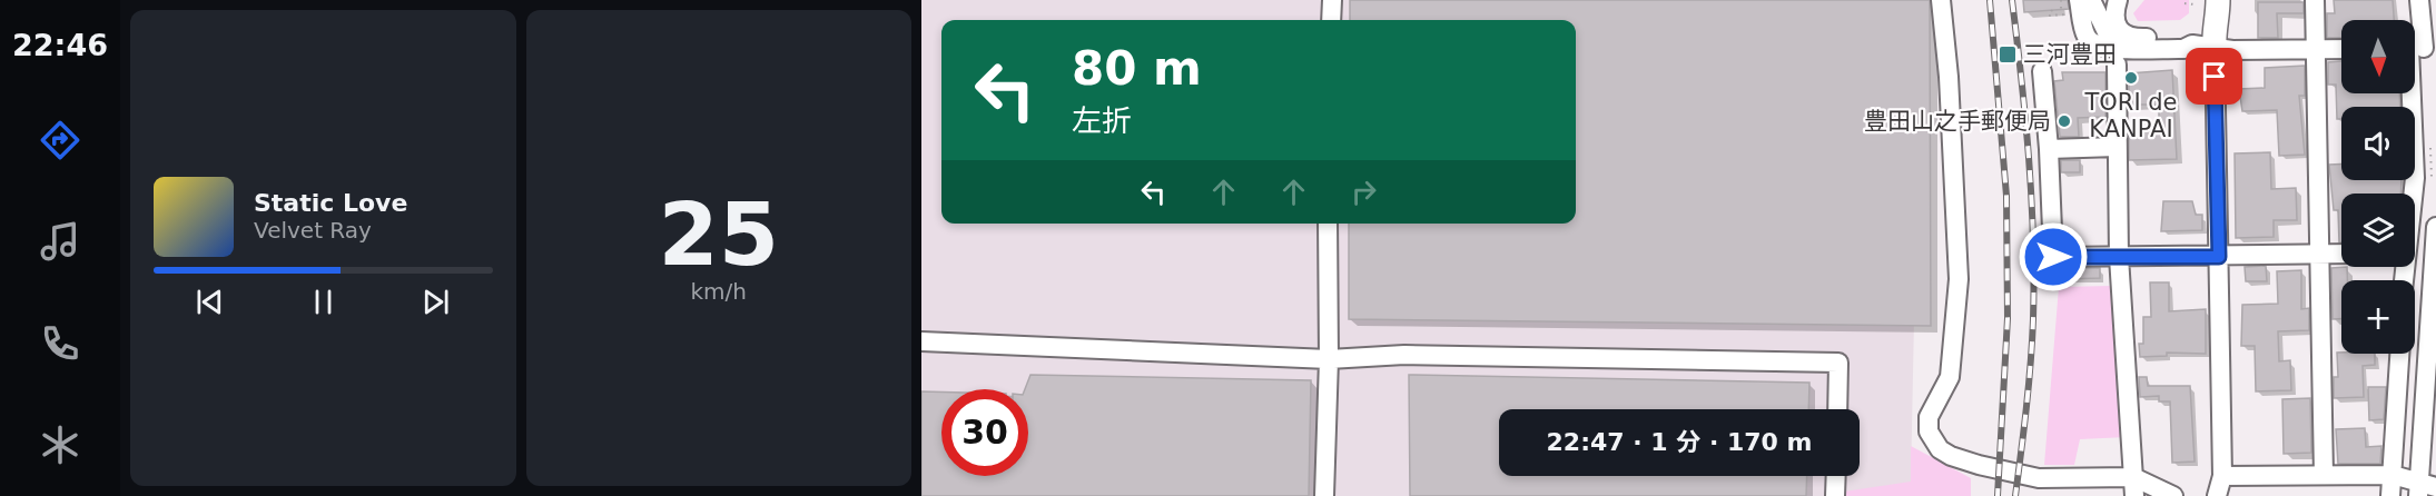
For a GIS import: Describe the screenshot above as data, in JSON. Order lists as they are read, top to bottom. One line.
{"places":{"transit":["三河豊田"],"other":["TORI de KANPAI","豊田山之手郵便局"]},"north":"bottom","page":{"tabs":"22:46","tile":["25","km/h"],"map_buttons":"+","turn":["80 m","左折"],"song":["Static Love","Velvet Ray"],"limit":"30","trip":"22:47 · 1 分 · 170 m"}}
